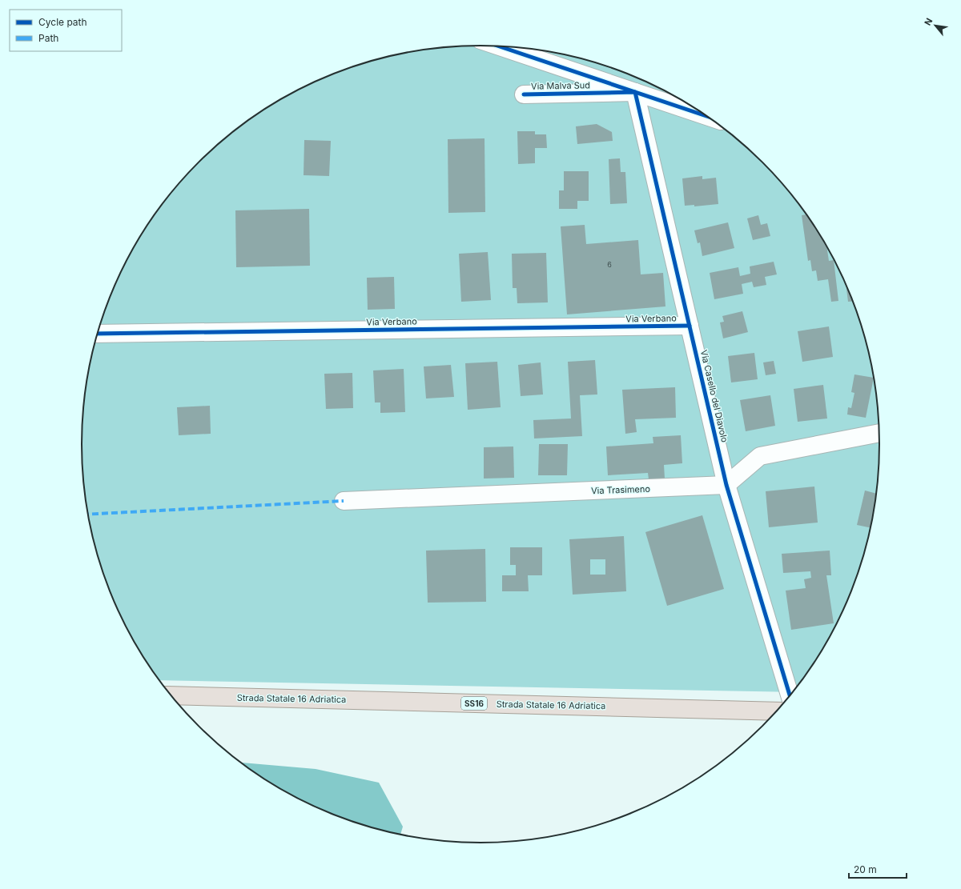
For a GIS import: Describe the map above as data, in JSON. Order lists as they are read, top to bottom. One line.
{"streets":{"main road":["Strada Statale 16 Adriatica","SS16"],"street":["Via Malva Sud","Via Verbano","Via Casello del Diavolo","Via Trasimeno"]},"crossings":[["Via Malva Sud","Via Casello del Diavolo"],["Via Verbano","Via Casello del Diavolo"],["Via Casello del Diavolo","Via Trasimeno"]],"house_numbers":["6"],"legend":["Cycle path","Path"],"scale_bar":"20 m","north":"top left"}
